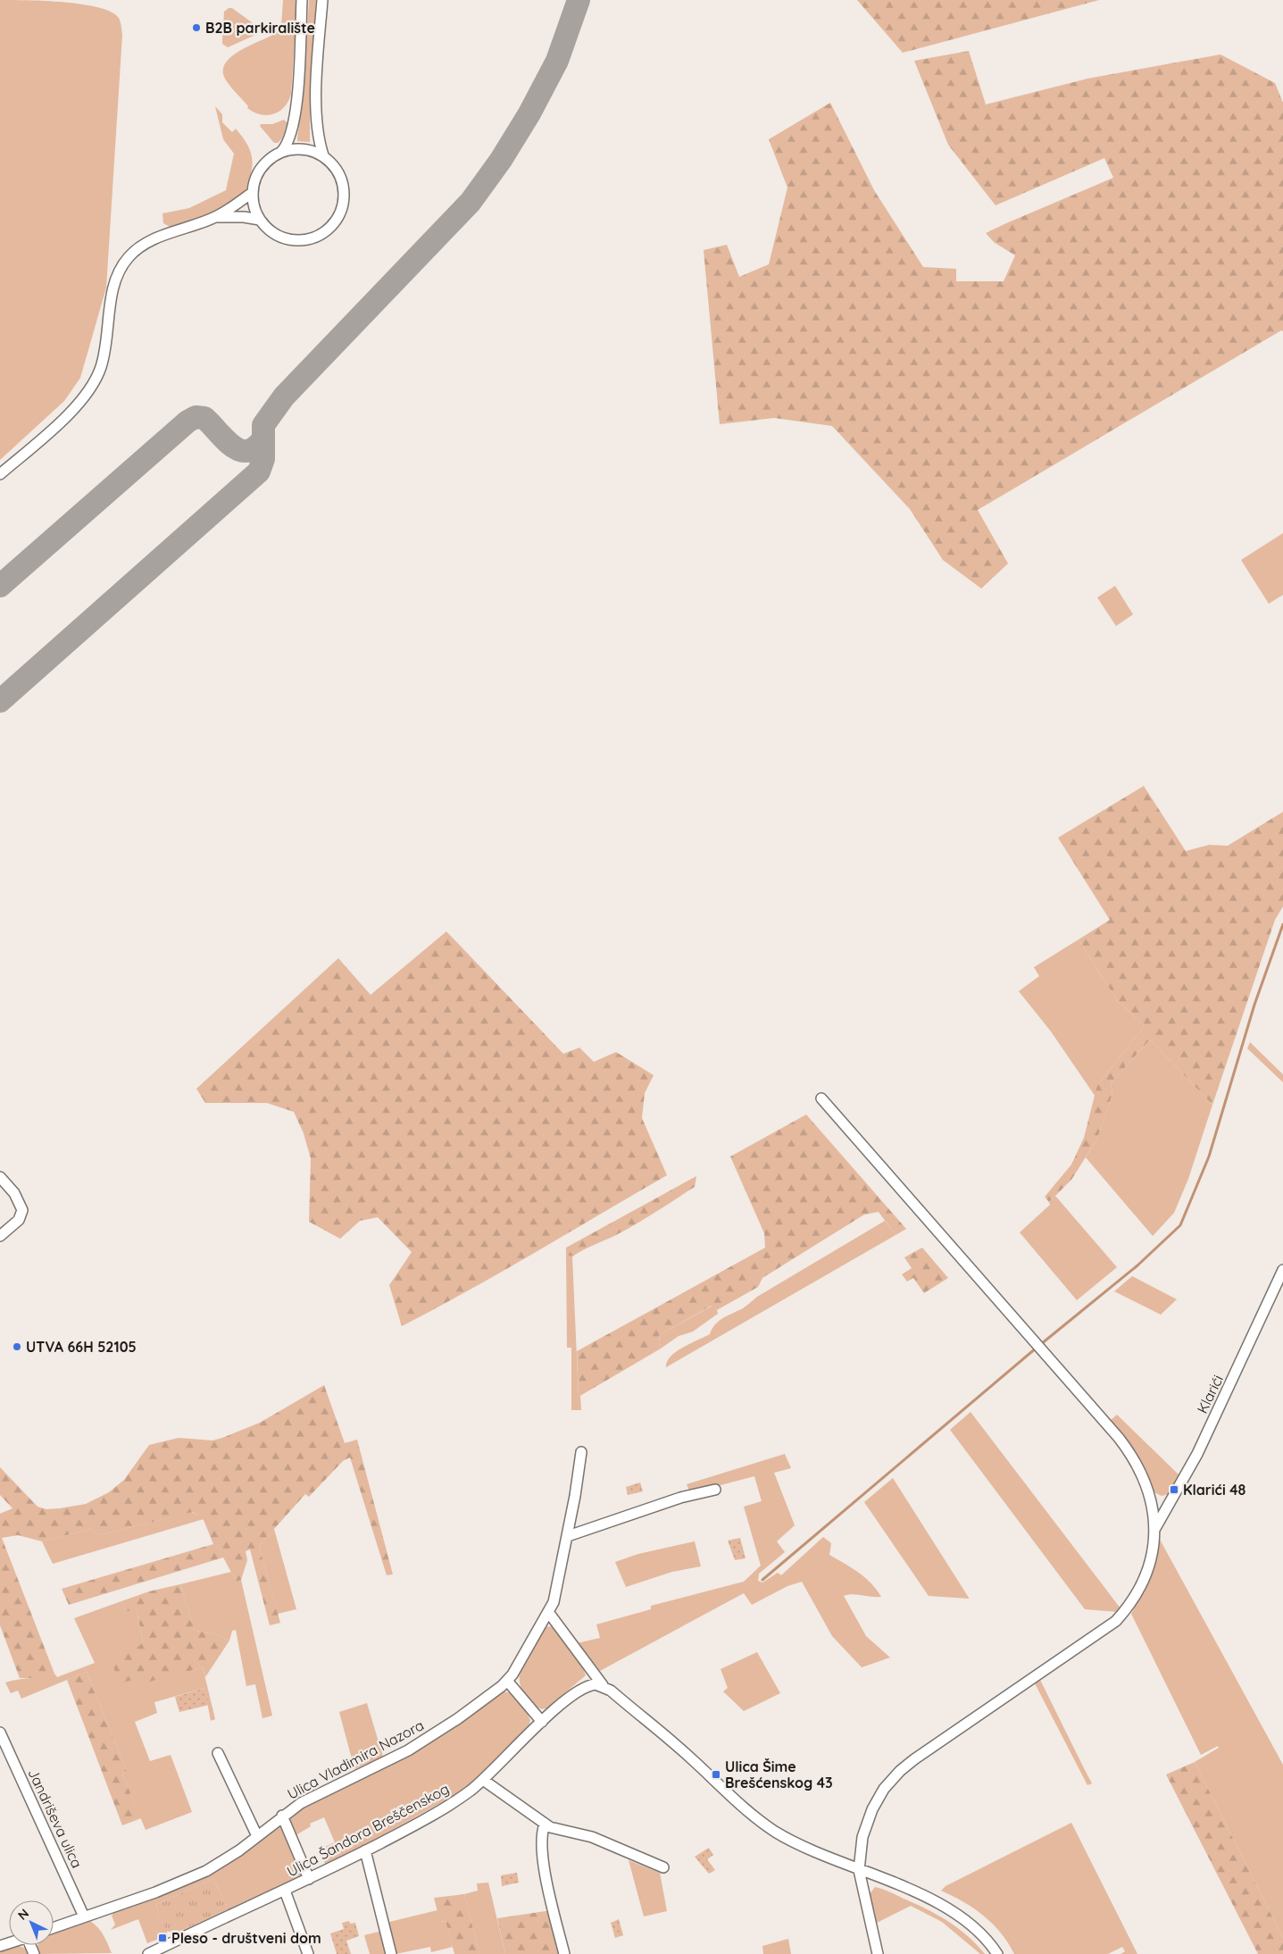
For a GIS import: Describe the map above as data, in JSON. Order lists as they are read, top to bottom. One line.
{"streets":{"street":["Klarići","Ulica Vladimira Nazora","Jandriševa ulica","Ulica Šandora Breščenskog"]},"crossings":[["Ulica Vladimira Nazora","Jandriševa ulica"]],"places":{"other":["B2B parkiralište","UTVA 66H 52105"],"transit":["Klarići 48","Ulica Šime Brešćenskog 43","Pleso - društveni dom"]},"north":"top left"}
